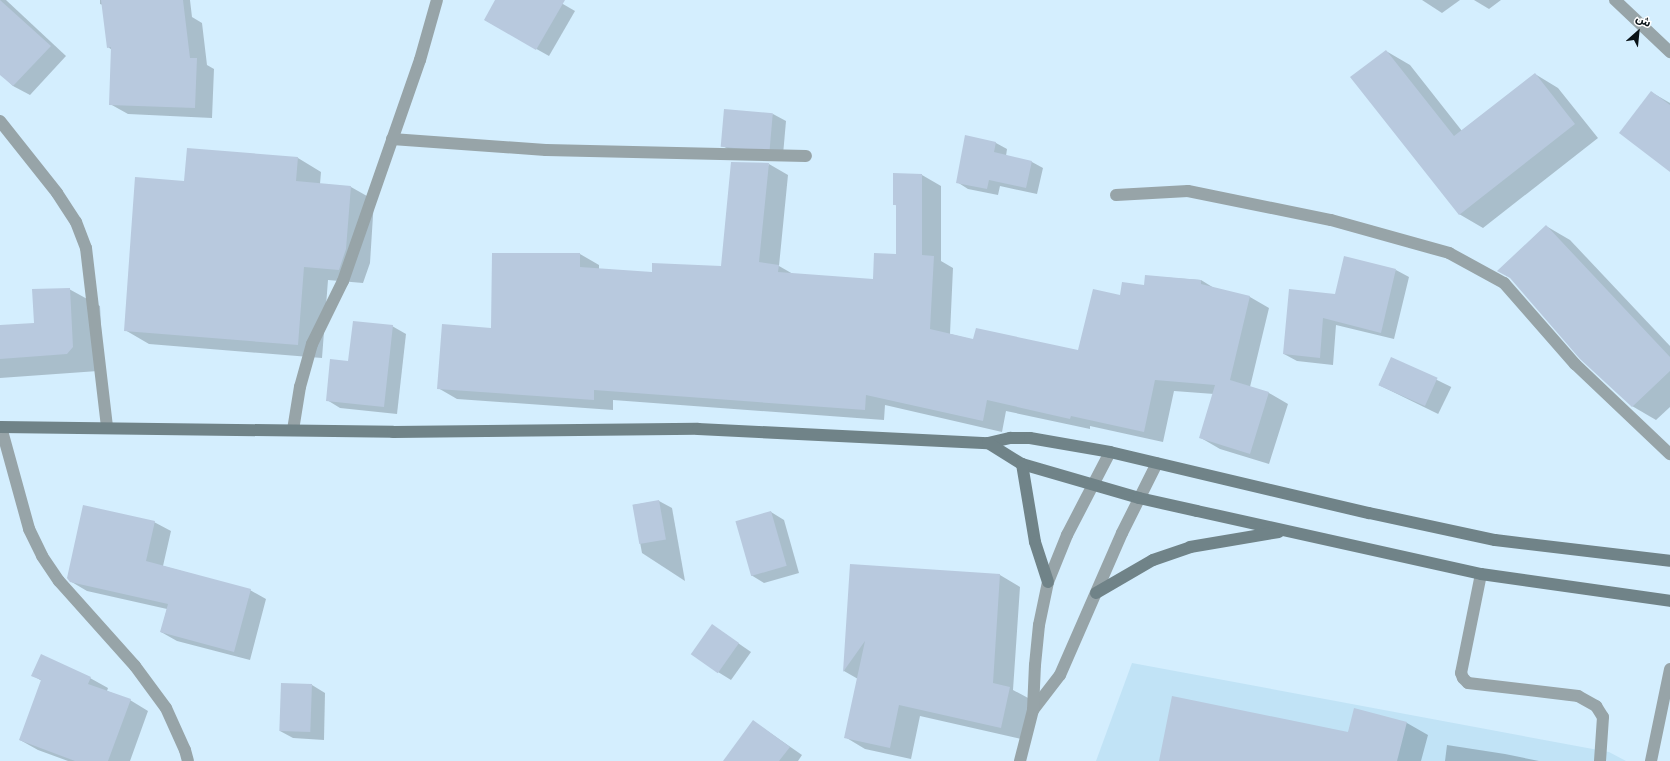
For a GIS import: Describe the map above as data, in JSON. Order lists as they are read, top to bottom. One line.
{"north":"top right"}
